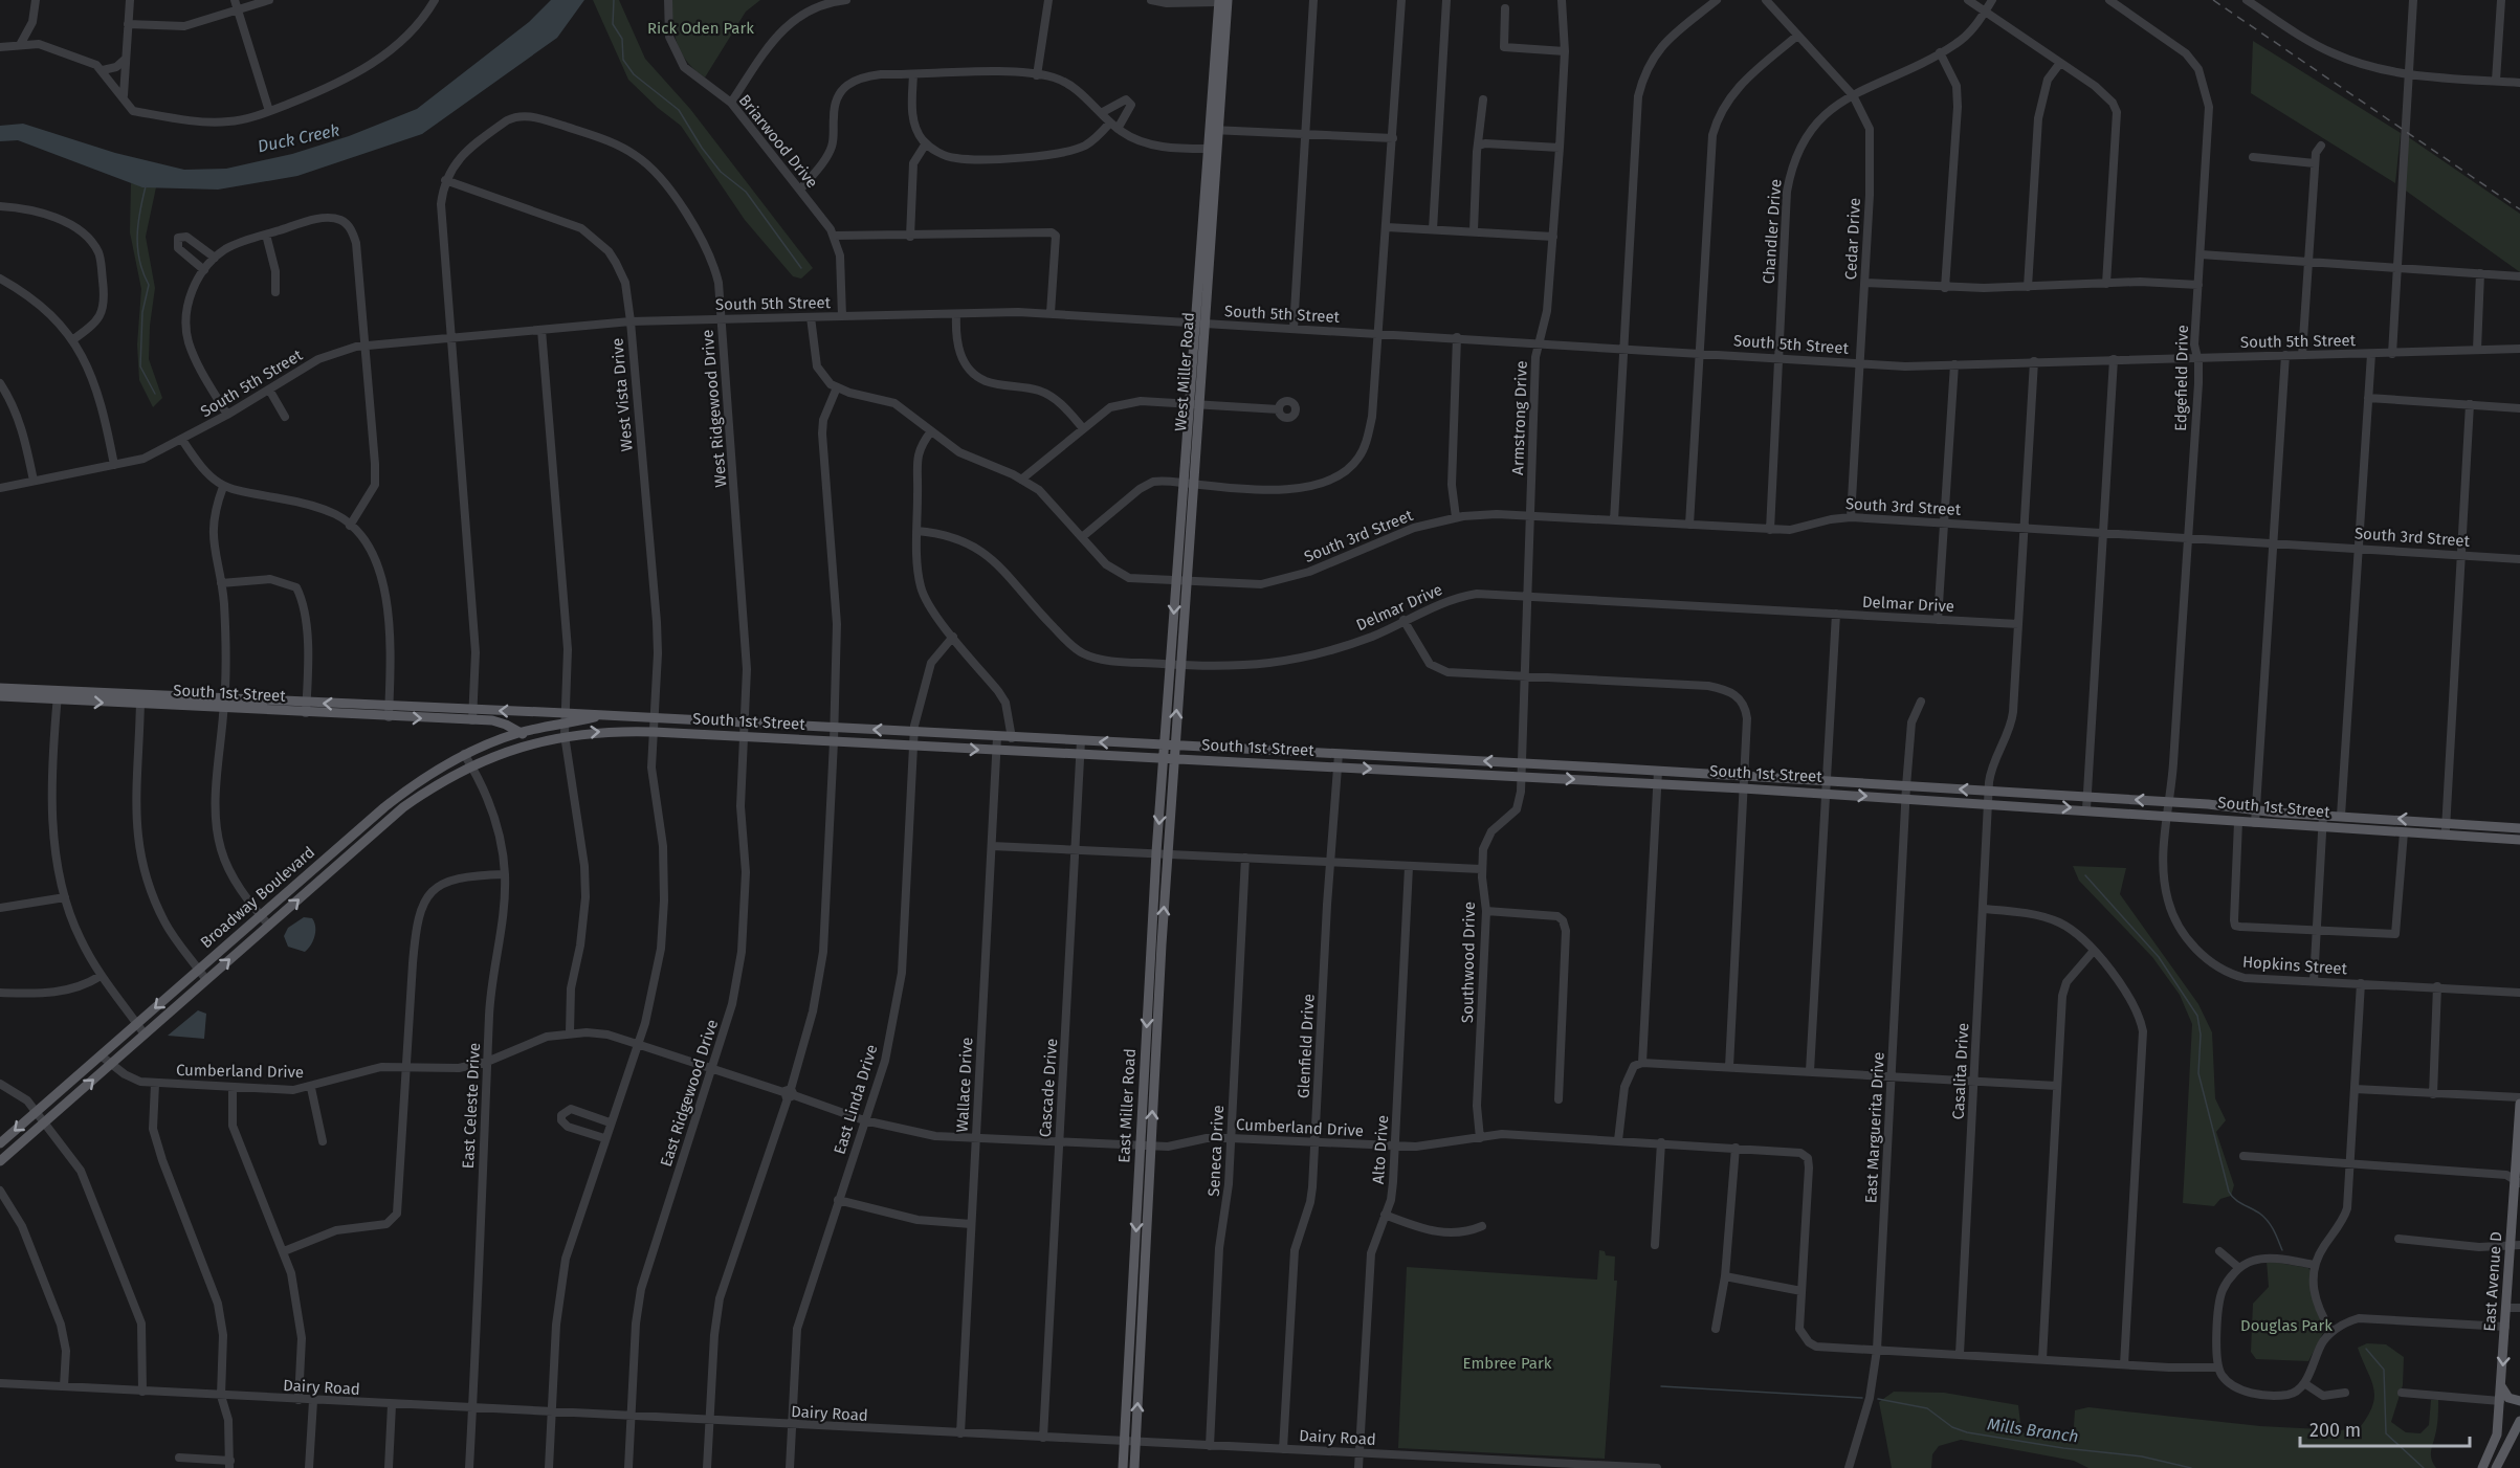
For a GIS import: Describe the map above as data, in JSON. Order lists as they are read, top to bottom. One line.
{"streets":{"main road":["West Miller Road","South 1st Street","Broadway Boulevard","East Miller Road","East Avenue D"],"street":["Briarwood Drive","Chandler Drive","Cedar Drive","South 5th Street","Edgefield Drive","West Vista Drive","West Ridgewood Drive","Armstrong Drive","South 3rd Street","Delmar Drive","Southwood Drive","Hopkins Street","Glenfield Drive","Cumberland Drive","Casalita Drive","Wallace Drive","Cascade Drive","East Ridgewood Drive","East Linda Drive","East Celeste Drive","East Marguerita Drive","Alto Drive","Seneca Drive","Dairy Road"]},"crossings":[["Briarwood Drive","South 5th Street"],["Chandler Drive","Cedar Drive"],["Chandler Drive","South 5th Street"],["Chandler Drive","South 3rd Street"],["Cedar Drive","South 5th Street"],["Cedar Drive","South 3rd Street"],["South 5th Street","West Miller Road"],["South 5th Street","Edgefield Drive"],["South 5th Street","West Vista Drive"],["South 5th Street","West Ridgewood Drive"],["South 5th Street","Armstrong Drive"],["South 5th Street","Casalita Drive"],["West Miller Road","South 3rd Street"],["West Miller Road","Delmar Drive"],["West Miller Road","South 1st Street"],["West Miller Road","East Miller Road"],["Edgefield Drive","South 3rd Street"],["Edgefield Drive","South 1st Street"],["Edgefield Drive","Hopkins Street"],["West Vista Drive","West Ridgewood Drive"],["West Vista Drive","South 1st Street"],["West Vista Drive","Cumberland Drive"],["West Vista Drive","Dairy Road"],["West Ridgewood Drive","South 1st Street"],["West Ridgewood Drive","East Ridgewood Drive"],["Armstrong Drive","South 3rd Street"],["Armstrong Drive","Delmar Drive"],["Armstrong Drive","South 1st Street"],["Armstrong Drive","Southwood Drive"],["South 3rd Street","Casalita Drive"],["Delmar Drive","Casalita Drive"],["South 1st Street","Broadway Boulevard"],["South 1st Street","Southwood Drive"],["South 1st Street","Hopkins Street"],["South 1st Street","Glenfield Drive"],["South 1st Street","Casalita Drive"],["South 1st Street","Wallace Drive"],["South 1st Street","Cascade Drive"],["South 1st Street","East Ridgewood Drive"],["South 1st Street","East Linda Drive"],["South 1st Street","East Miller Road"],["South 1st Street","East Marguerita Drive"],["Broadway Boulevard","Cumberland Drive"],["Broadway Boulevard","East Celeste Drive"],["Southwood Drive","Cumberland Drive"],["Glenfield Drive","Cumberland Drive"],["Glenfield Drive","Dairy Road"],["Cumberland Drive","Wallace Drive"],["Cumberland Drive","Cascade Drive"],["Cumberland Drive","East Ridgewood Drive"],["Cumberland Drive","East Linda Drive"],["Cumberland Drive","East Celeste Drive"],["Cumberland Drive","East Miller Road"],["Cumberland Drive","Alto Drive"],["Cumberland Drive","Seneca Drive"],["Wallace Drive","Dairy Road"],["Cascade Drive","Dairy Road"],["East Ridgewood Drive","Dairy Road"],["East Linda Drive","Dairy Road"],["East Celeste Drive","Dairy Road"],["East Miller Road","Dairy Road"],["Alto Drive","Dairy Road"],["Seneca Drive","Dairy Road"]],"water":["Duck Creek","Mills Branch"],"parks":["Rick Oden Park","Douglas Park","Embree Park"],"scale_bar":"200 m"}
